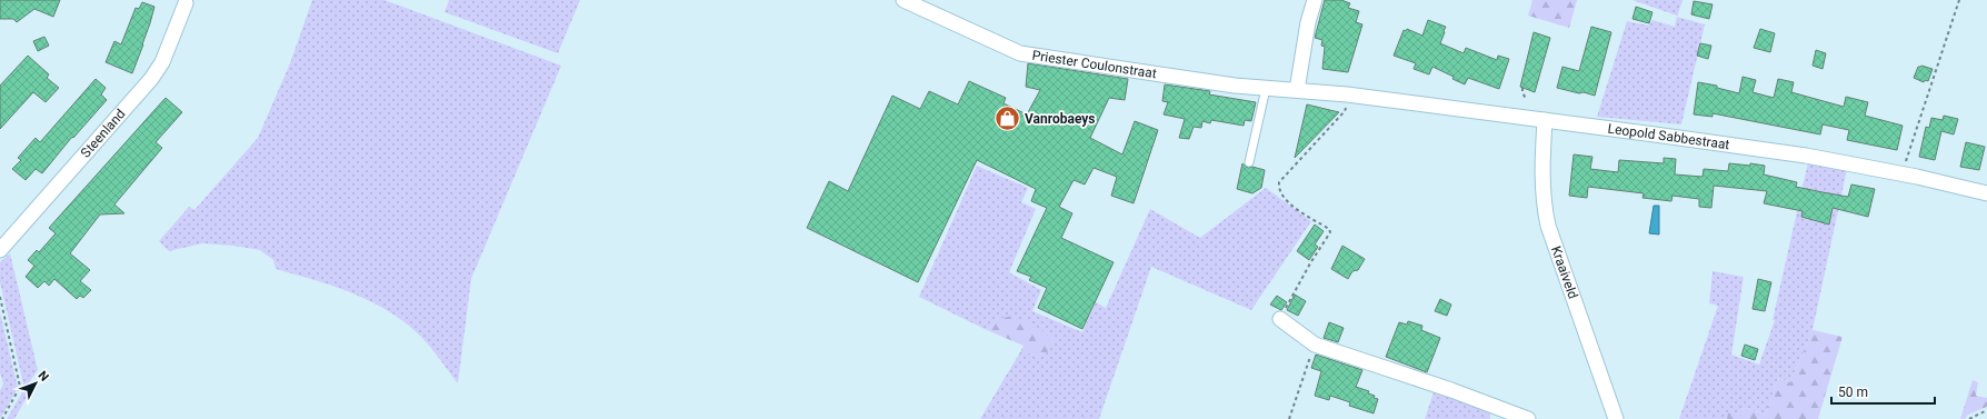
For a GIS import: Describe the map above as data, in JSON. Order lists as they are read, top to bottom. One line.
{"streets":{"street":["Priester Coulonstraat","Steenland","Leopold Sabbestraat","Kraaiveld"]},"crossings":[["Priester Coulonstraat","Leopold Sabbestraat"],["Leopold Sabbestraat","Kraaiveld"]],"places":{"shop":["Vanrobaeys"]},"scale_bar":"50 m","north":"top right"}
